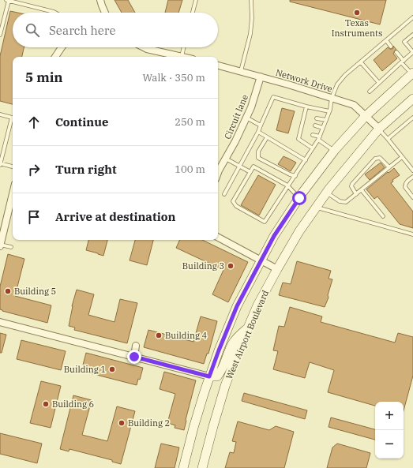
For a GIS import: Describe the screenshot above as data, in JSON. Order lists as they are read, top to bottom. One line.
{"streets":{"main road":["West Airport Boulevard"],"street":["Network Drive","Circuit lane"]},"crossings":[["Network Drive","Circuit lane"],["Network Drive","West Airport Boulevard"]],"places":["Texas Instruments","Building 3","Building 5","Building 4","Building 1","Building 6","Building 2"],"page":{"search":"Search here","heading":["5 min","Walk · 350 m"],"list":[["Continue","250 m"],["Turn right","100 m"],"Arrive at destination"],"map_buttons":["+","−"]}}
